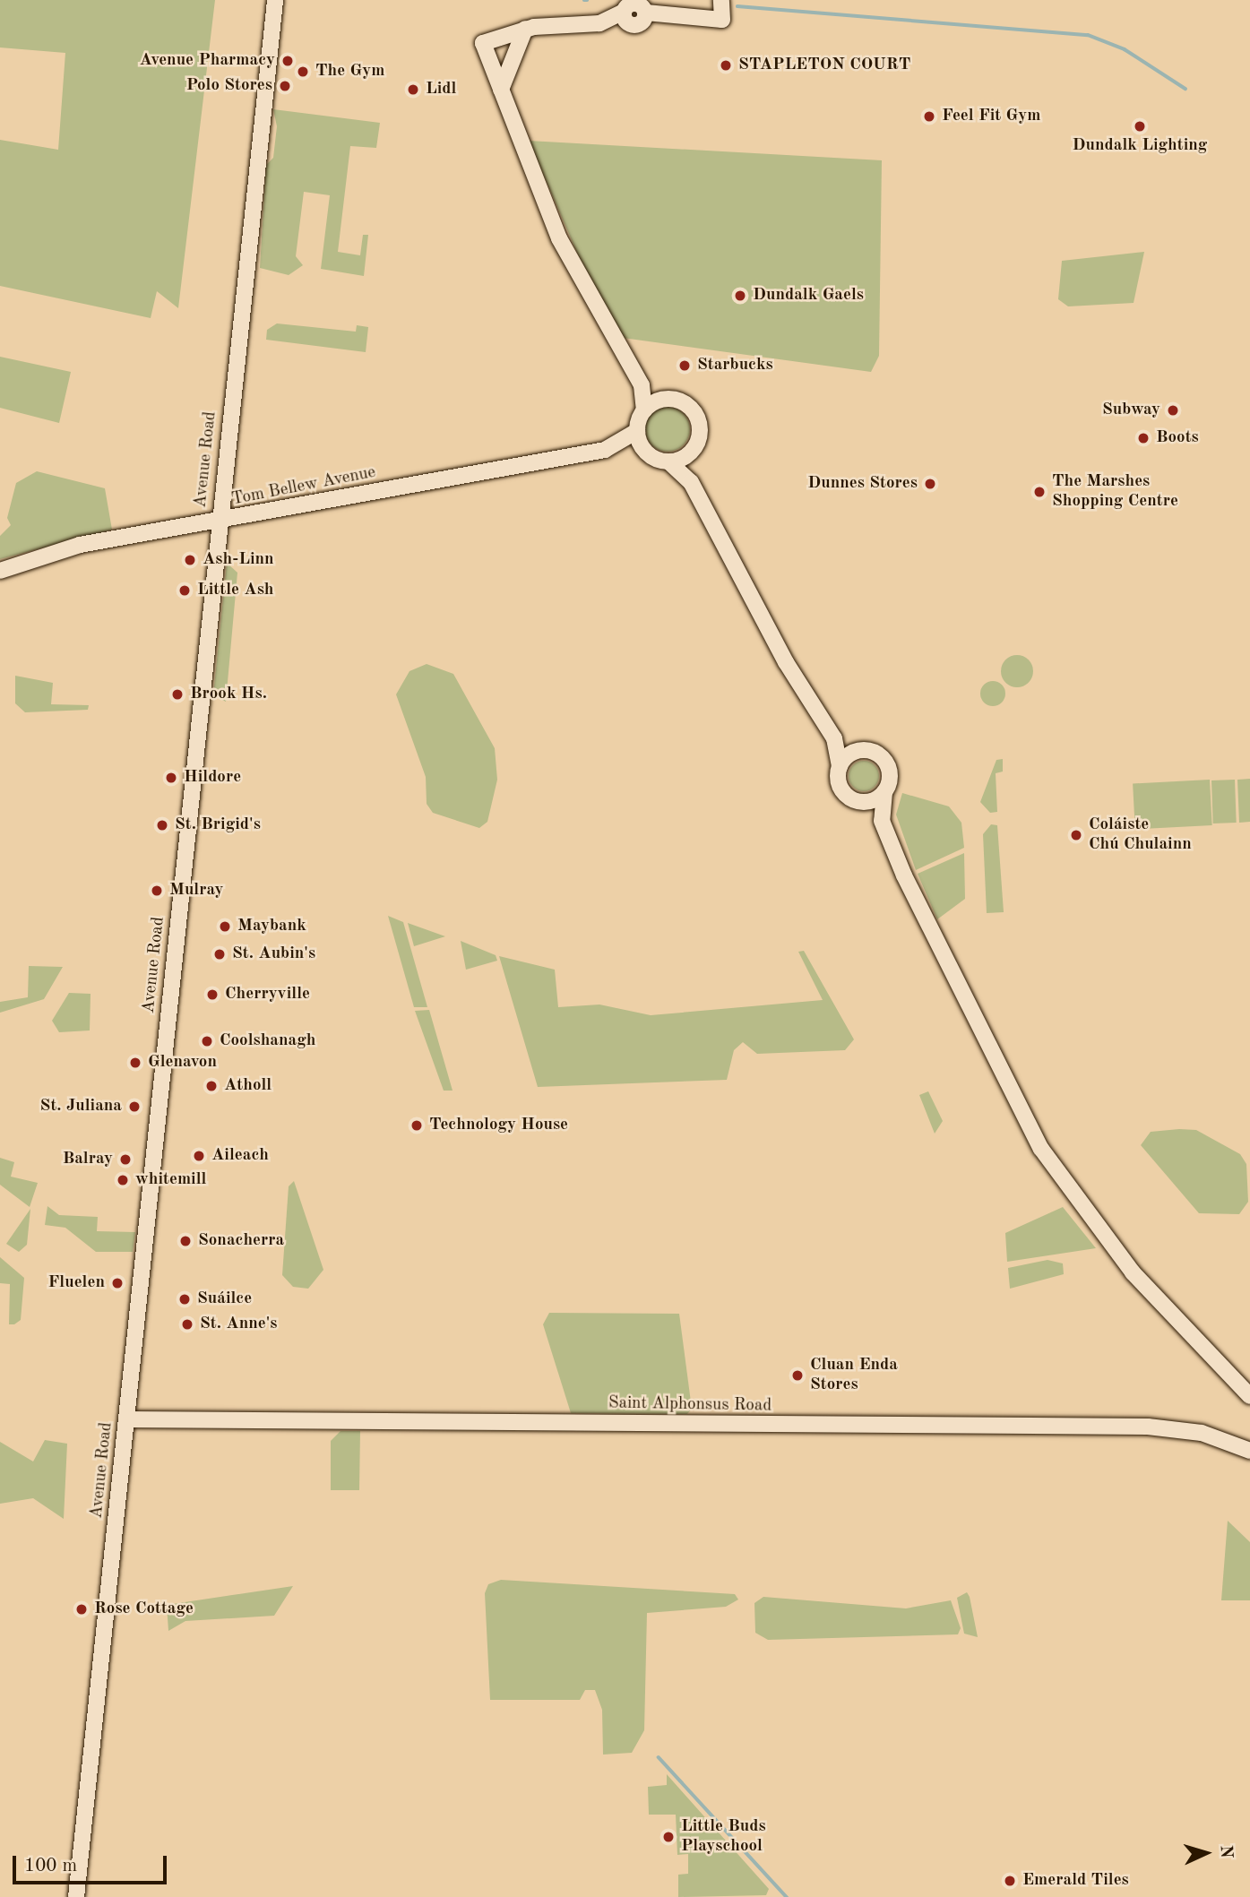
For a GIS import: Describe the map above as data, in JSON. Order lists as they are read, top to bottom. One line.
{"streets":{"street":["Avenue Road","Tom Bellew Avenue","Saint Alphonsus Road"]},"crossings":[["Avenue Road","Tom Bellew Avenue"],["Avenue Road","Saint Alphonsus Road"]],"places":["Avenue Pharmacy","STAPLETON COURT","The Gym","Polo Stores","Lidl","Feel Fit Gym","Dundalk Lighting","Dundalk Gaels","Starbucks","Subway","Boots","Dunnes Stores","The Marshes Shopping Centre","Ash-Linn","Little Ash","Brook Hs.","Hildore","St. Brigid's","Coláiste Chú Chulainn","Mulray","Maybank","St. Aubin's","Cherryville","Coolshanagh","Glenavon","Atholl","St. Juliana","Technology House","Aileach","Balray","whitemill","Sonacherra","Fluelen","Suáilce","St. Anne's","Cluan Enda Stores","Rose Cottage","Little Buds Playschool","Emerald Tiles"],"scale_bar":"100 m","north":"right"}
